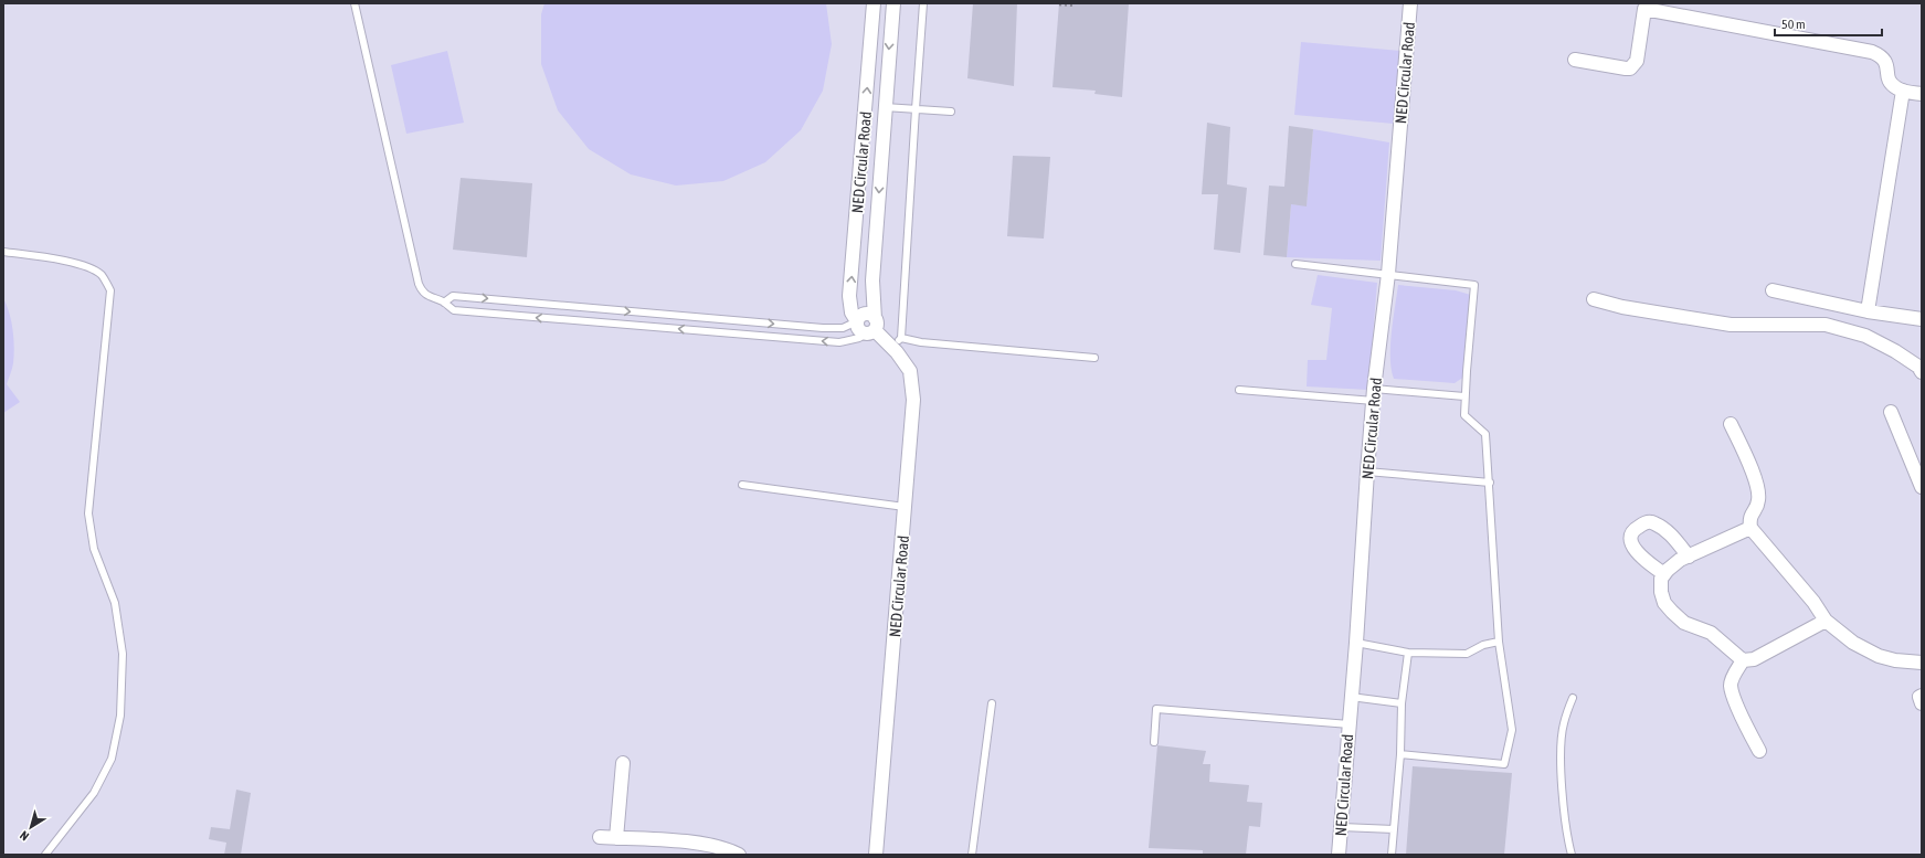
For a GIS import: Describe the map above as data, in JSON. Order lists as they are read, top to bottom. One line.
{"streets":{"street":["NED Circular Road"]},"scale_bar":"50 m","north":"bottom left"}
